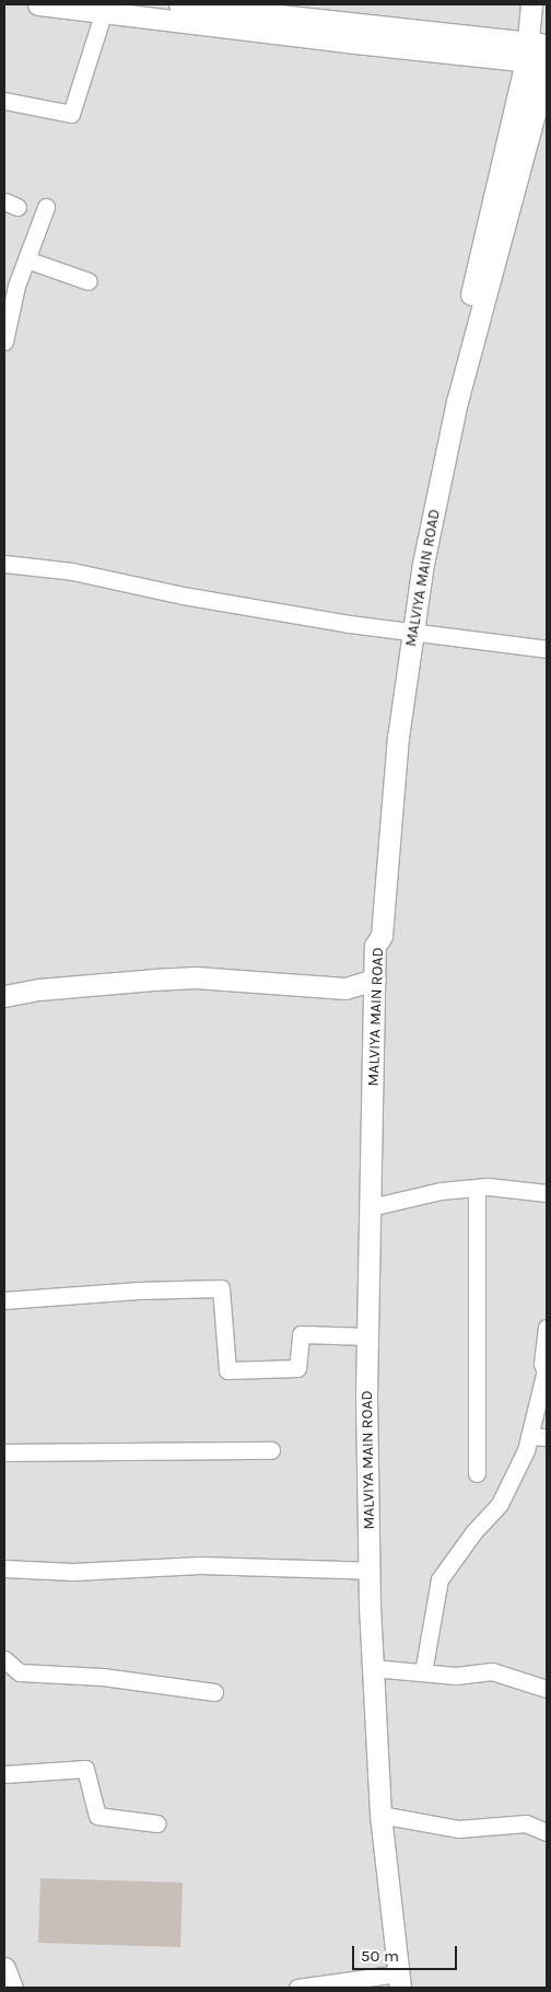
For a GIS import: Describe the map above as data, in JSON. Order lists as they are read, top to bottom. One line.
{"streets":{"street":["MALVIYA MAIN ROAD"]},"scale_bar":"50 m"}
